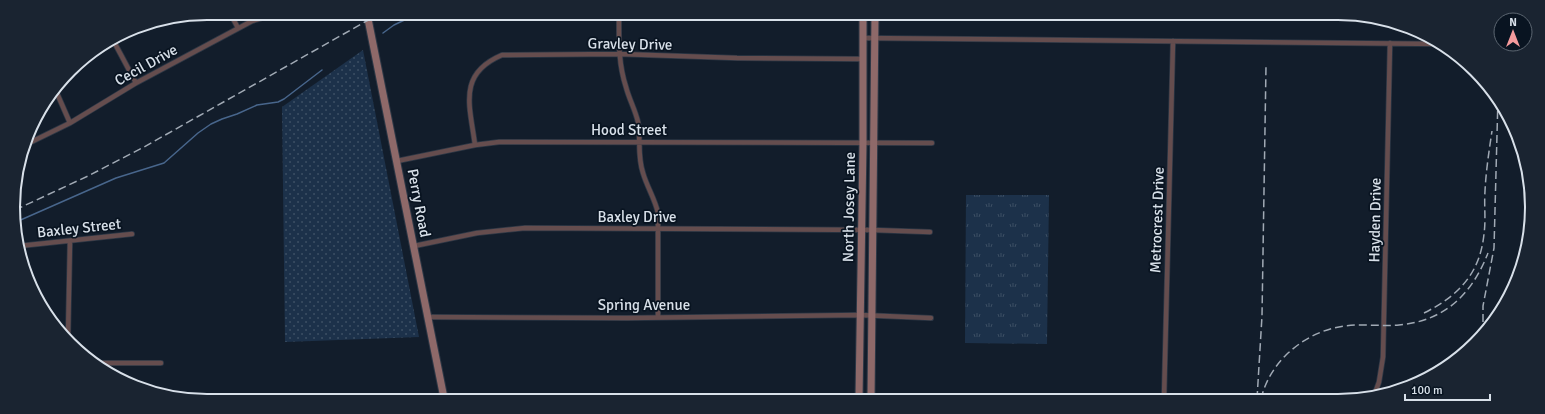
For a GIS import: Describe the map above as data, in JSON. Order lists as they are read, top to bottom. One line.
{"streets":{"main road":["Perry Road","North Josey Lane"],"street":["Gravley Drive","Cecil Drive","Hood Street","Baxley Drive","Metrocrest Drive","Hayden Drive","Baxley Street","Spring Avenue"]},"crossings":[["Gravley Drive","Hood Street"],["Gravley Drive","North Josey Lane"],["Hood Street","Perry Road"],["Hood Street","North Josey Lane"],["Perry Road","Baxley Drive"],["Perry Road","Spring Avenue"],["North Josey Lane","Baxley Drive"],["North Josey Lane","Spring Avenue"]],"scale_bar":"100 m","north":"top"}
